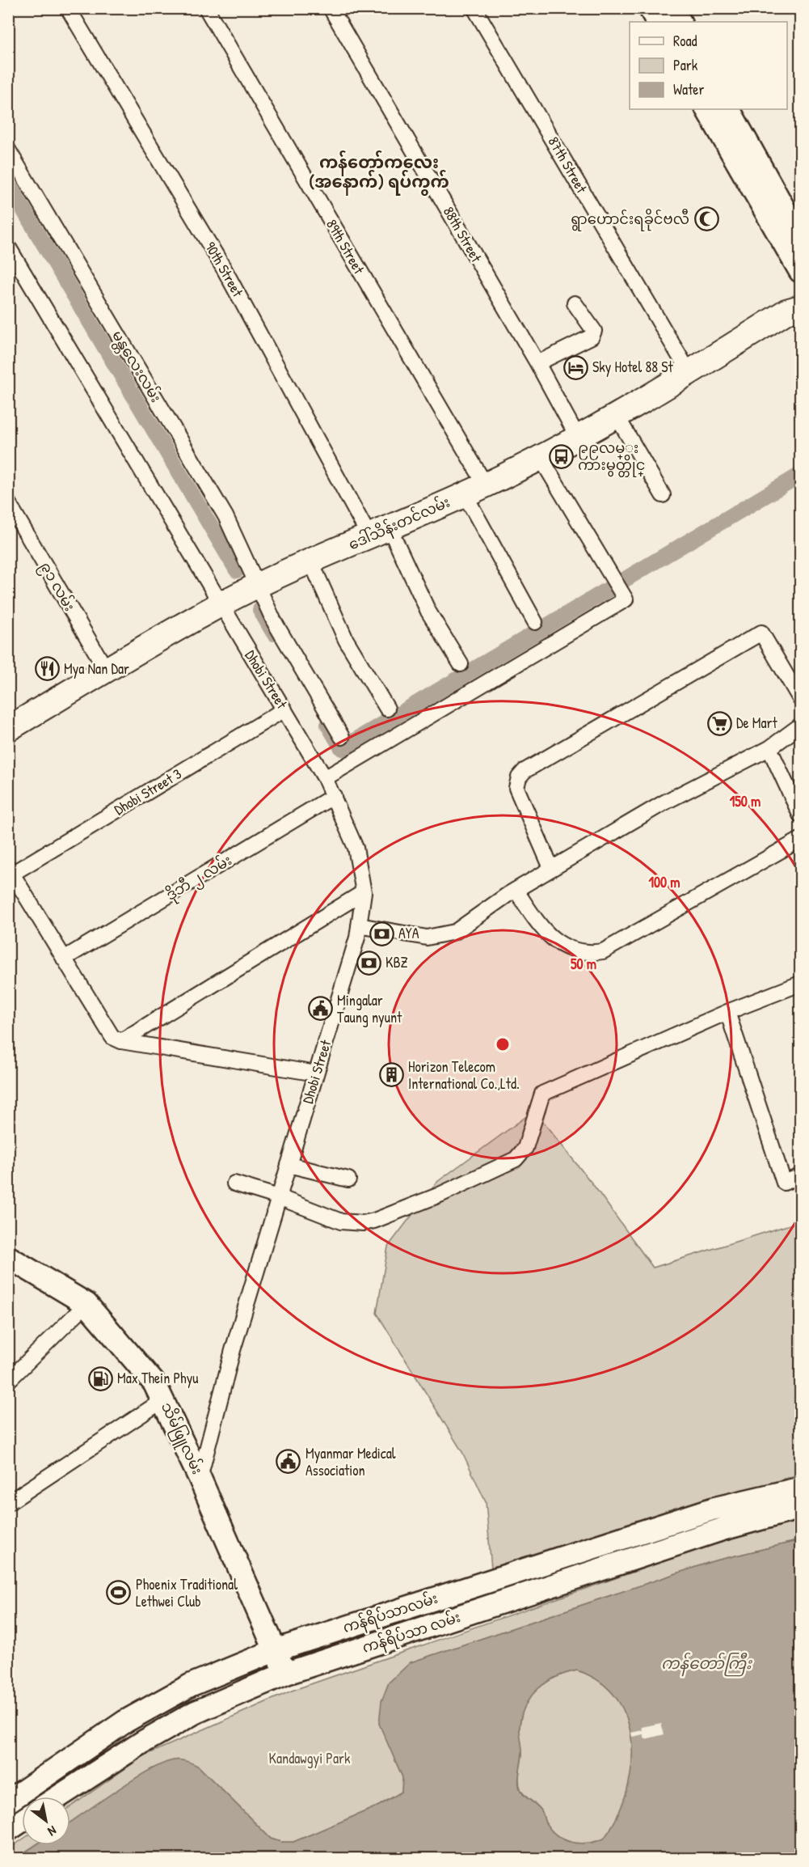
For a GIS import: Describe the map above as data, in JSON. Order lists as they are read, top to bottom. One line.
{"streets":{"main road":["ဒေါ်သိန်းတင်လမ်း","သိမ်ဖြူလမ်း","ကန်ရိပ်သာလမ်း","ကန်ရိပ်သာ လမ်း"],"street":["87th Street","88th Street","89th Street","90th Street","မန္တလေးလမ်း","၉၁ လမ်း","Dhobi Street","Dhobi Street 3","ဒိုဘီ ၂ လမ်း"]},"crossings":[["87th Street","ဒေါ်သိန်းတင်လမ်း"],["88th Street","ဒေါ်သိန်းတင်လမ်း"],["89th Street","ဒေါ်သိန်းတင်လမ်း"],["90th Street","ဒေါ်သိန်းတင်လမ်း"],["မန္တလေးလမ်း","ဒေါ်သိန်းတင်လမ်း"],["ဒေါ်သိန်းတင်လမ်း","၉၁ လမ်း"],["ဒေါ်သိန်းတင်လမ်း","Dhobi Street"],["Dhobi Street","Dhobi Street 3"],["Dhobi Street","ဒိုဘီ ၂ လမ်း"],["Dhobi Street","သိမ်ဖြူလမ်း"],["သိမ်ဖြူလမ်း","ကန်ရိပ်သာလမ်း"],["သိမ်ဖြူလမ်း","ကန်ရိပ်သာ လမ်း"]],"districts":["ကန်တော်ကလေး (အနောက်) ရပ်ကွက်"],"water":["ကန်တော်ကြီး"],"parks":["Kandawgyi Park"],"places":{"mosque":["ရွာဟောင်းရခိုင်ဗလီ"],"hotel":["Sky Hotel 88 St"],"bus stop":["၉၉လမ္း ကားမွတ္တိုင္"],"restaurant":["Mya Nan Dar"],"supermarket":["De Mart"],"bank":["AYA","KBZ"],"public building":["Mingalar Taung nyunt","Myanmar Medical Association"],"building":["Horizon Telecom International Co.,Ltd."],"fuel station":["Max Thein Phyu"],"sports":["Phoenix Traditional Lethwei Club"]},"legend":["Road","Park","Water"],"north":"bottom right","rings":["150 m","100 m","50 m"]}
